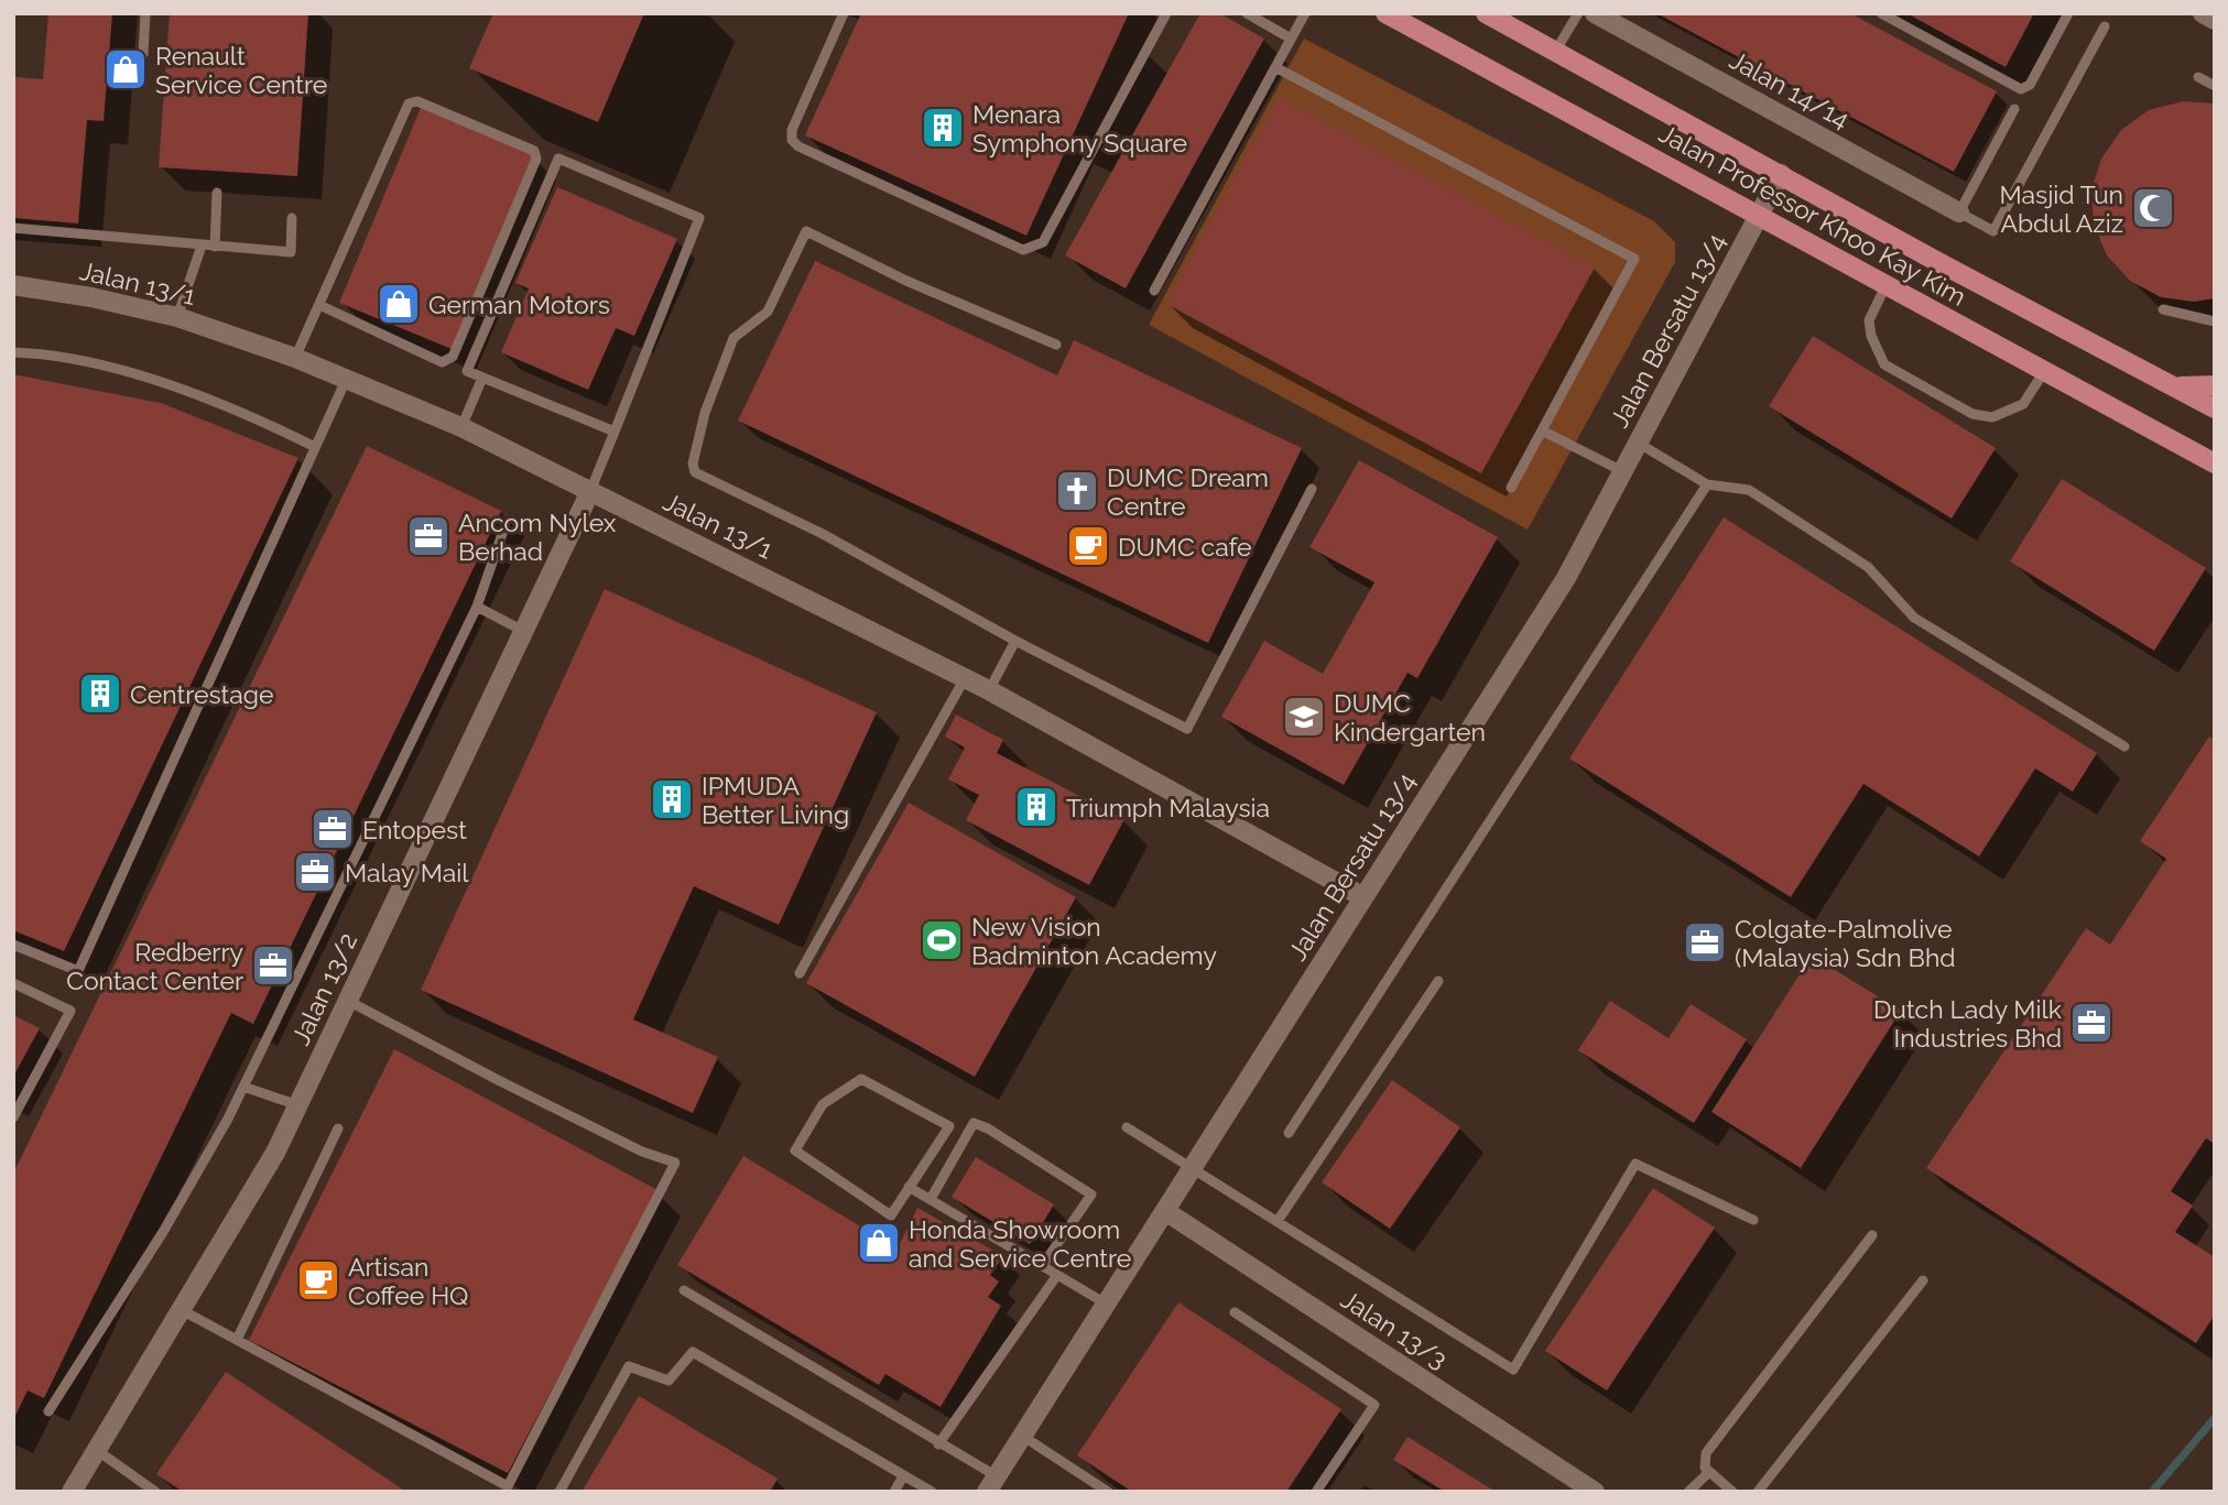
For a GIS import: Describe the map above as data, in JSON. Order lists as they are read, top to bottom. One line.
{"streets":{"main road":["Jalan Professor Khoo Kay Kim"],"street":["Jalan 14/14","Jalan 13/1","Jalan Bersatu 13/4","Jalan 13/2","Jalan 13/3"]},"crossings":[["Jalan Professor Khoo Kay Kim","Jalan Bersatu 13/4"],["Jalan 13/1","Jalan Bersatu 13/4"],["Jalan 13/1","Jalan 13/2"],["Jalan Bersatu 13/4","Jalan 13/3"]],"places":{"shop":["Renault Service Centre","German Motors","Honda Showroom and Service Centre"],"building":["Menara Symphony Square","Centrestage","IPMUDA Better Living","Triumph Malaysia"],"mosque":["Masjid Tun Abdul Aziz"],"church":["DUMC Dream Centre"],"office":["Ancom Nylex Berhad","Entopest","Malay Mail","Colgate-Palmolive (Malaysia) Sdn Bhd","Redberry Contact Center","Dutch Lady Milk Industries Bhd"],"cafe":["DUMC cafe","Artisan Coffee HQ"],"school or university":["DUMC Kindergarten"],"sports":["New Vision Badminton Academy"]}}
